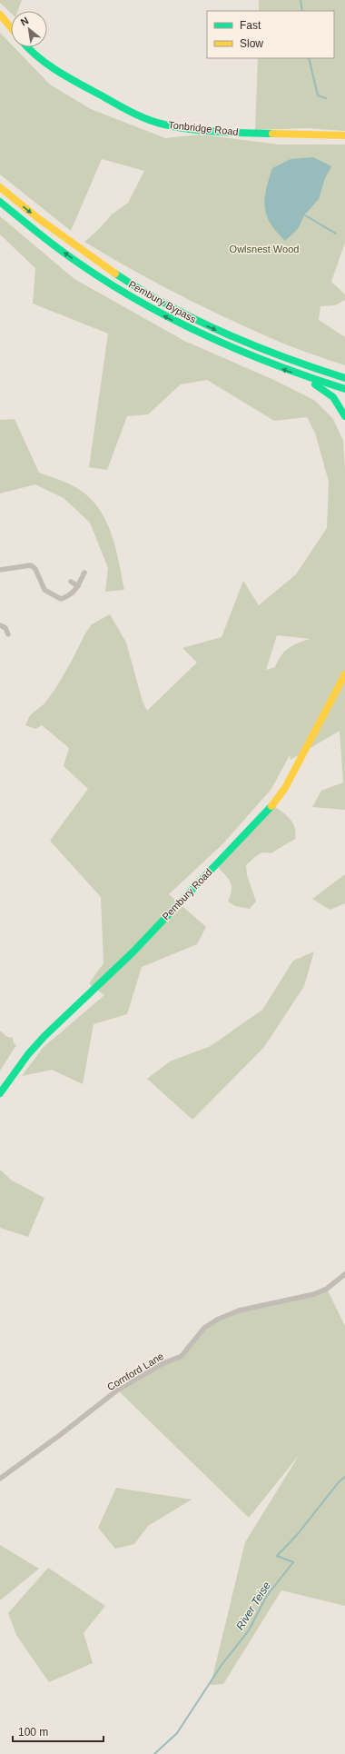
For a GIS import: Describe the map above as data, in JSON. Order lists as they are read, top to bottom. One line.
{"streets":{"main road":["Tonbridge Road","Pembury Bypass","Pembury Road"],"street":["Cornford Lane"]},"water":["River Teise"],"parks":["Owlsnest Wood"],"legend":["Fast","Slow"],"scale_bar":"100 m","north":"top left"}
